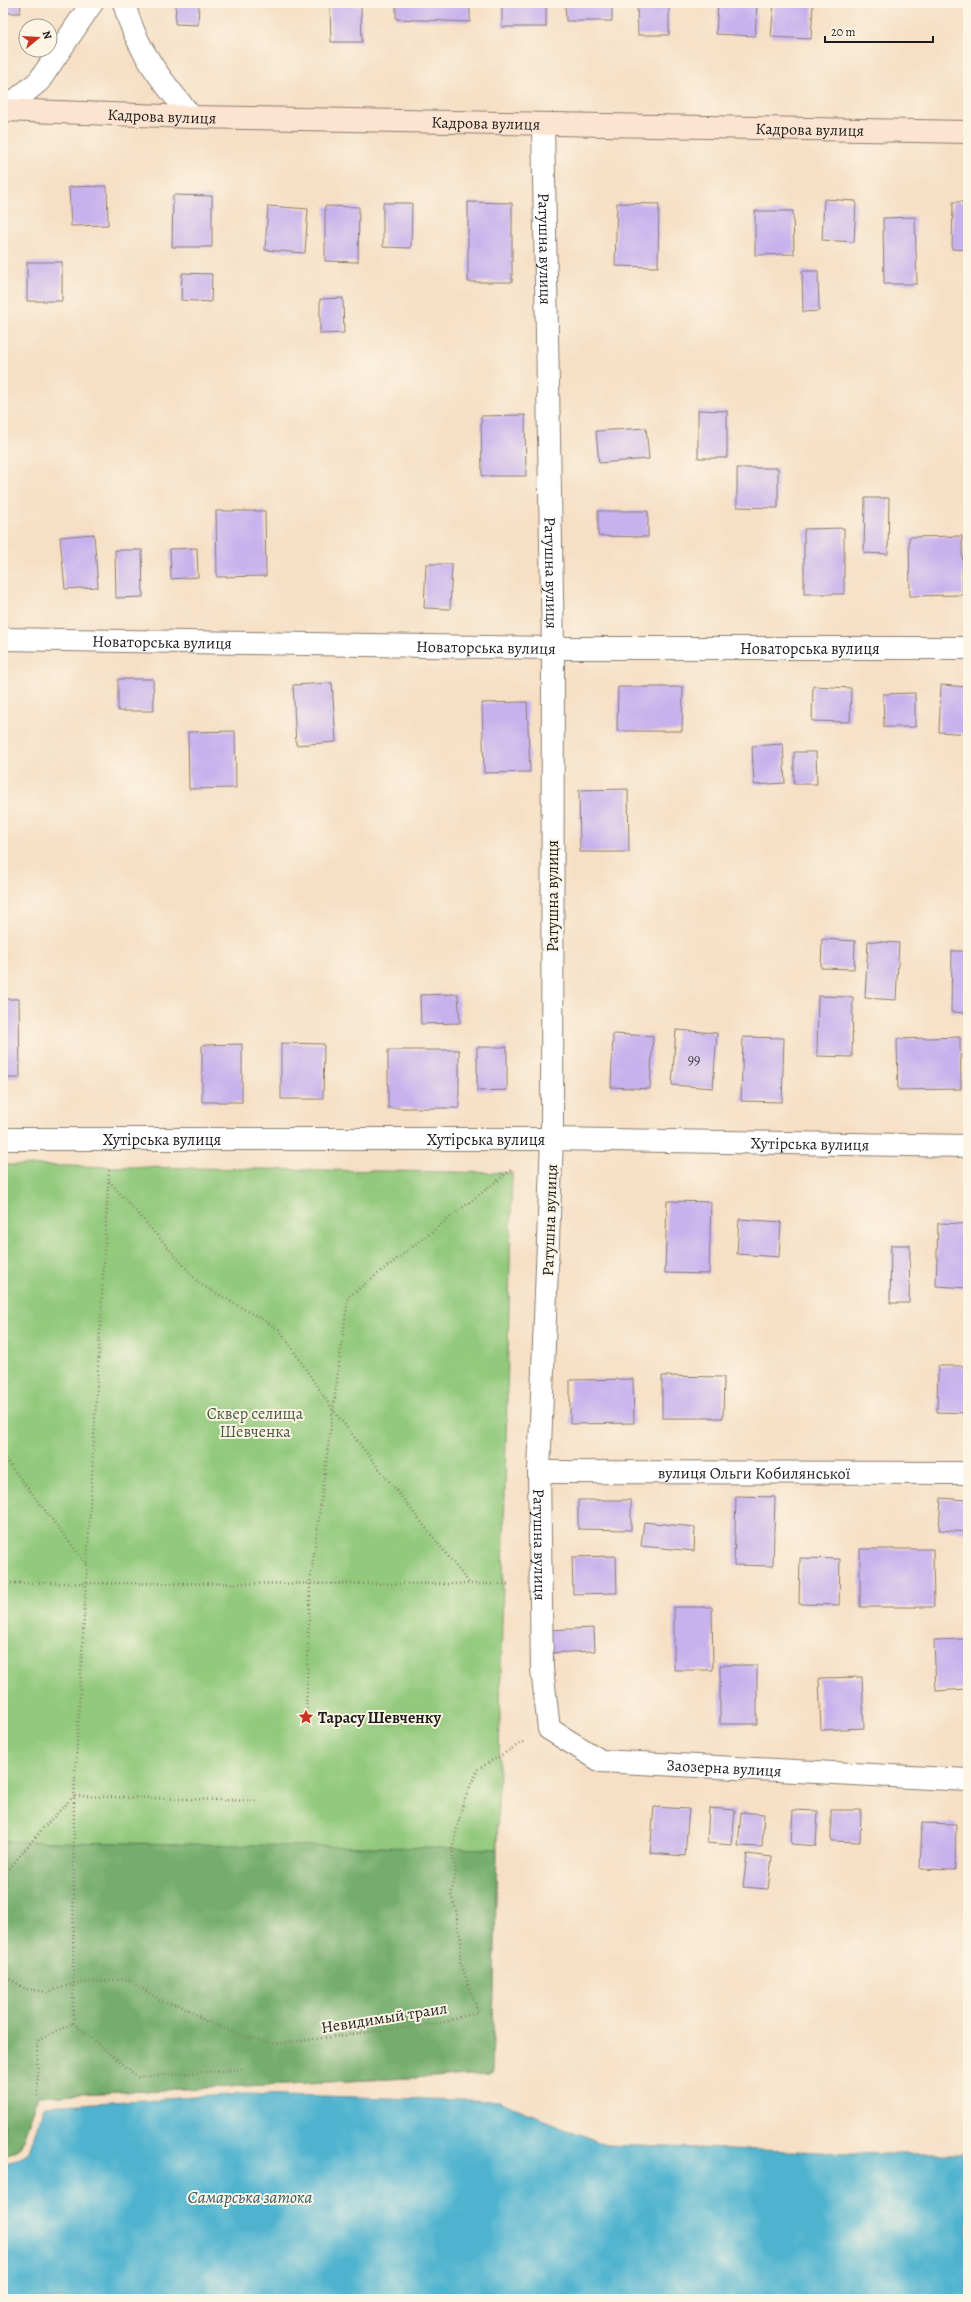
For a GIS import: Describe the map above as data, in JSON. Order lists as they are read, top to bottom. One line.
{"streets":{"street":["Кадрова вулиця","Ратушна вулиця","Новаторська вулиця","Хутірська вулиця","вулиця Ольги Кобилянської","Заозерна вулиця"],"path":["Невидимый траил"]},"crossings":[["Кадрова вулиця","Ратушна вулиця"],["Ратушна вулиця","Новаторська вулиця"],["Ратушна вулиця","Хутірська вулиця"],["Ратушна вулиця","вулиця Ольги Кобилянської"],["Ратушна вулиця","Заозерна вулиця"],["Ратушна вулиця","Невидимый траил"],["Заозерна вулиця","Невидимый траил"]],"water":["Самарська затока"],"parks":["Сквер селища Шевченка"],"places":{"place":["Тарасу Шевченку"]},"house_numbers":["99"],"scale_bar":"20 m","north":"right"}
